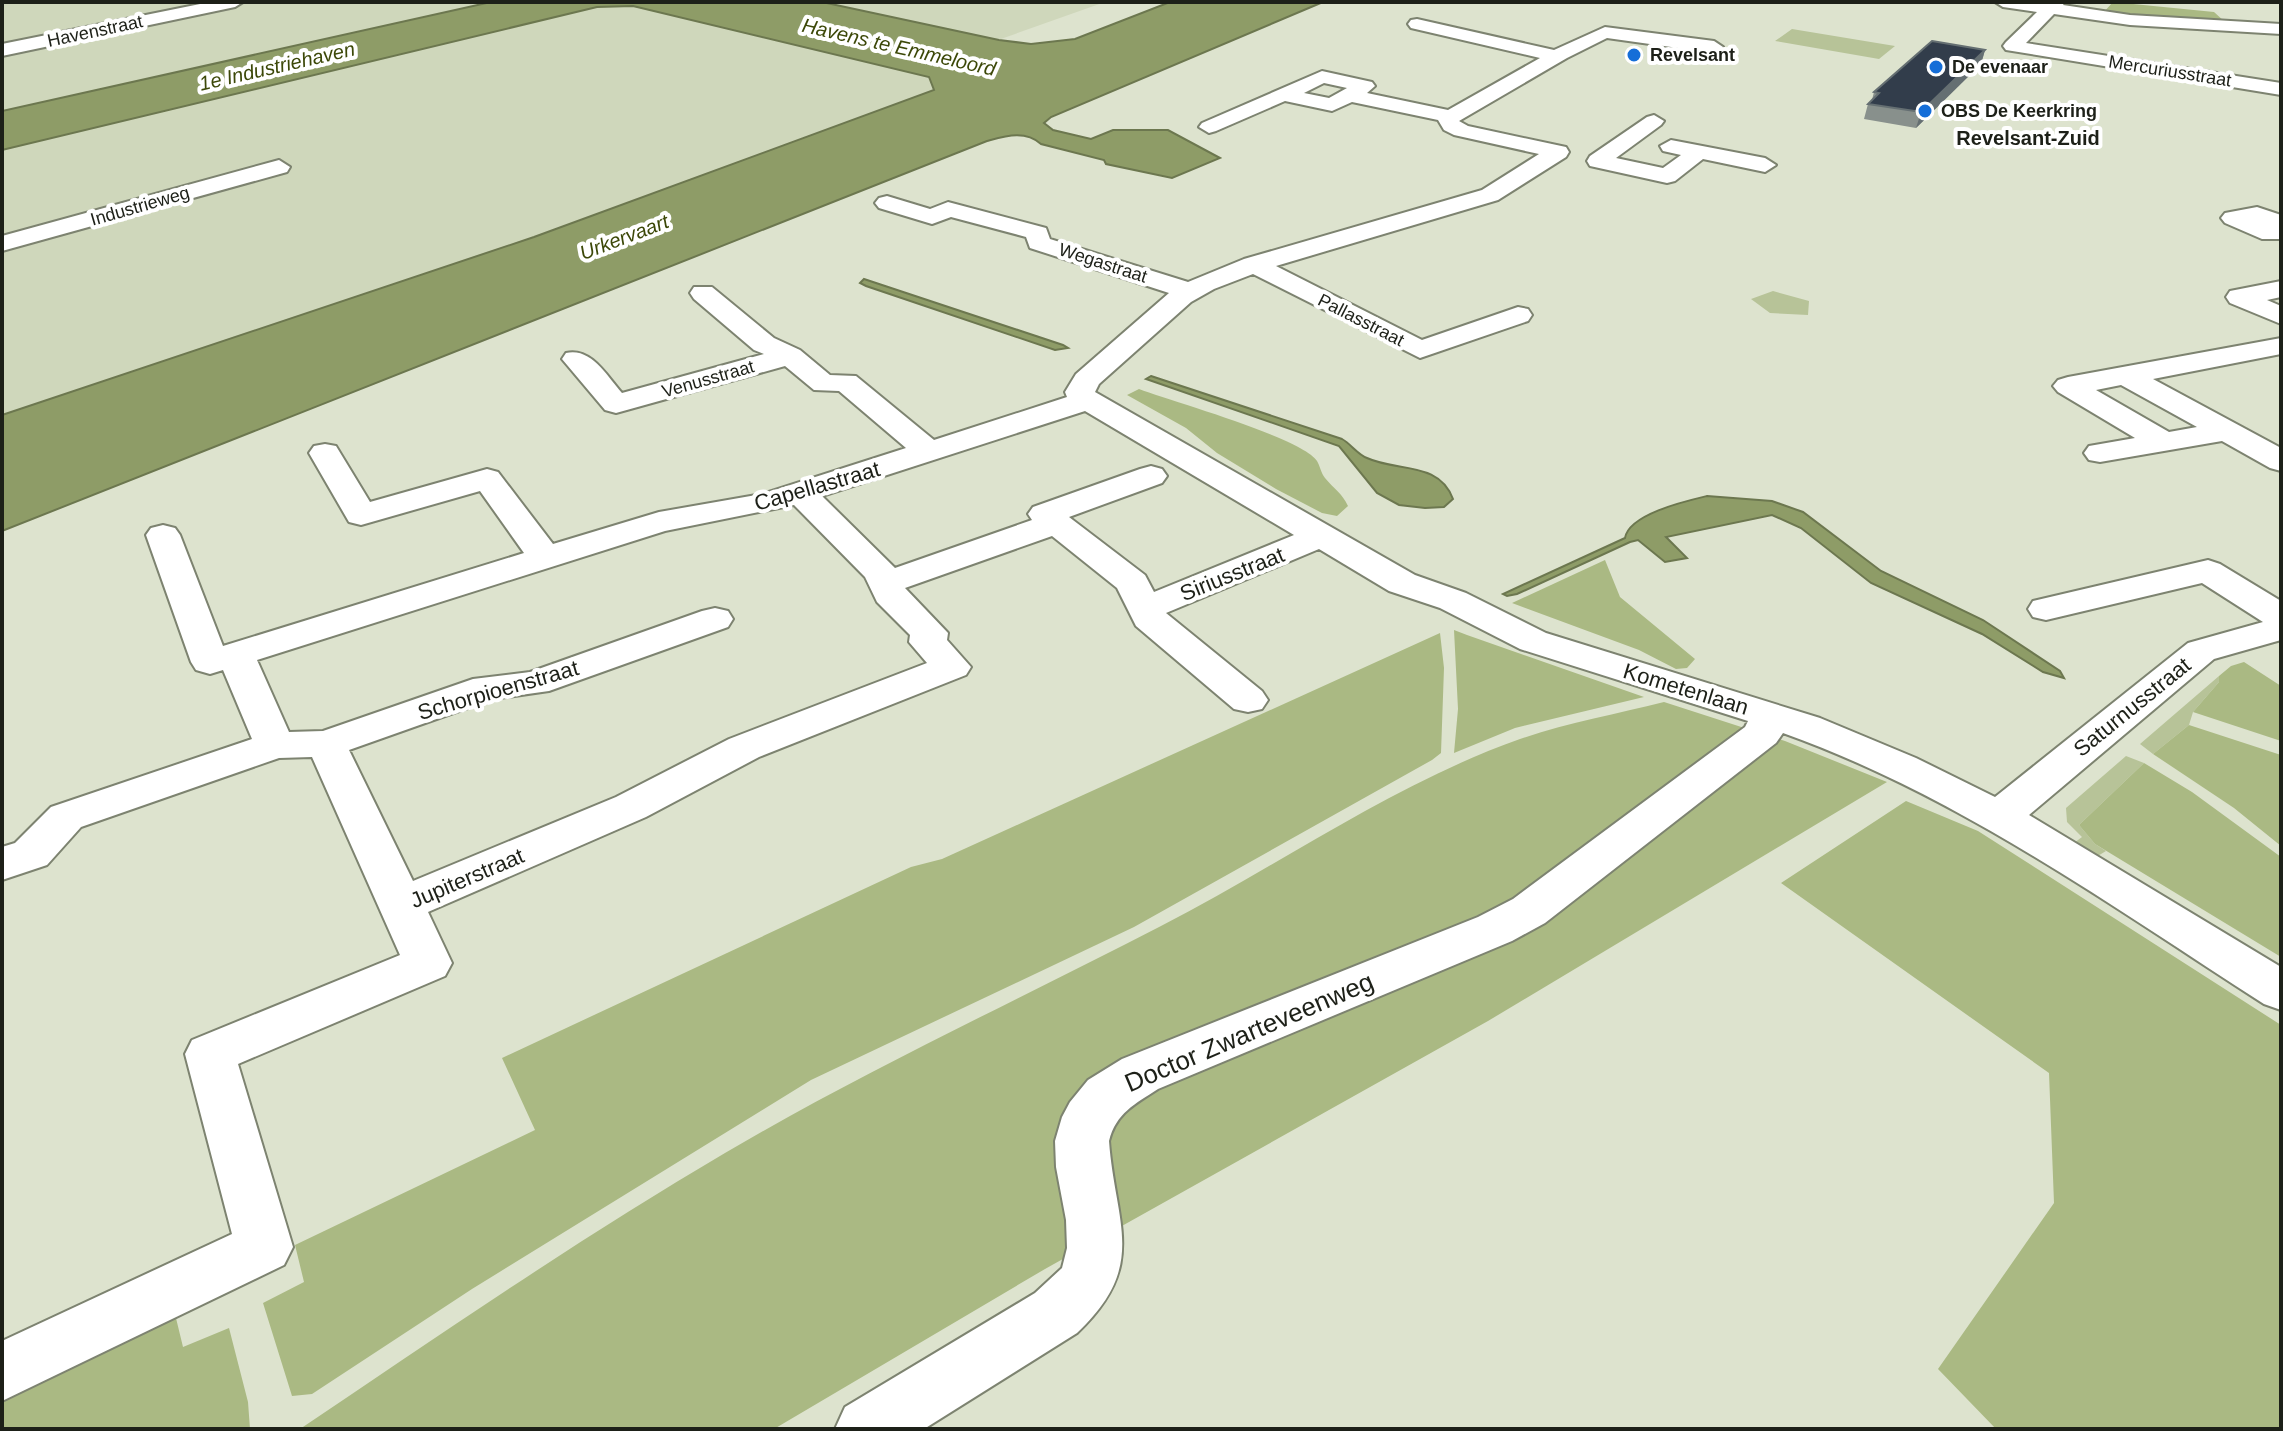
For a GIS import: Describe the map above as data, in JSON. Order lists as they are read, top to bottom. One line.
{"streets":{"street":["Havenstraat","Mercuriusstraat","Industrieweg","Wegastraat","Pallasstraat","Venusstraat","Capellastraat","Siriusstraat","Kometenlaan","Schorpioenstraat","Saturnusstraat","Jupiterstraat","Doctor Zwarteveenweg"]},"crossings":[["Venusstraat","Capellastraat"],["Capellastraat","Kometenlaan"],["Capellastraat","Jupiterstraat"],["Siriusstraat","Kometenlaan"],["Kometenlaan","Saturnusstraat"],["Kometenlaan","Doctor Zwarteveenweg"]],"districts":["Revelsant-Zuid"],"water":["Havens te Emmeloord","1e Industriehaven","Urkervaart"],"places":["Revelsant","De evenaar","OBS De Keerkring"]}
